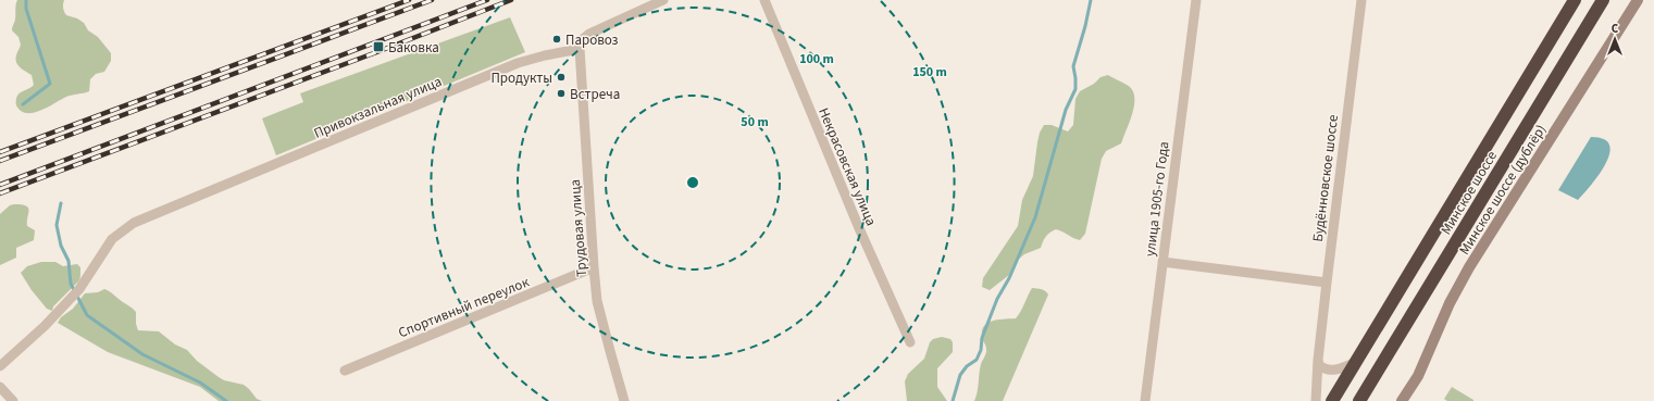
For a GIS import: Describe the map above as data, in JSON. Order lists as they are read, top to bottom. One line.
{"streets":{"highway":["Минское шоссе"],"main road":["Минское шоссе (дублёр)"],"street":["Привокзальная улица","Некрасовская улица","Будённовское шоссе","улица 1905-го Года","Трудовая улица","Спортивный переулок"]},"crossings":[["Привокзальная улица","Трудовая улица"],["Трудовая улица","Спортивный переулок"]],"places":{"other":["Паровоз","Продукты","Встреча"],"transit":["Баковка"]},"north":"top","rings":["100 m","150 m","50 m"]}
